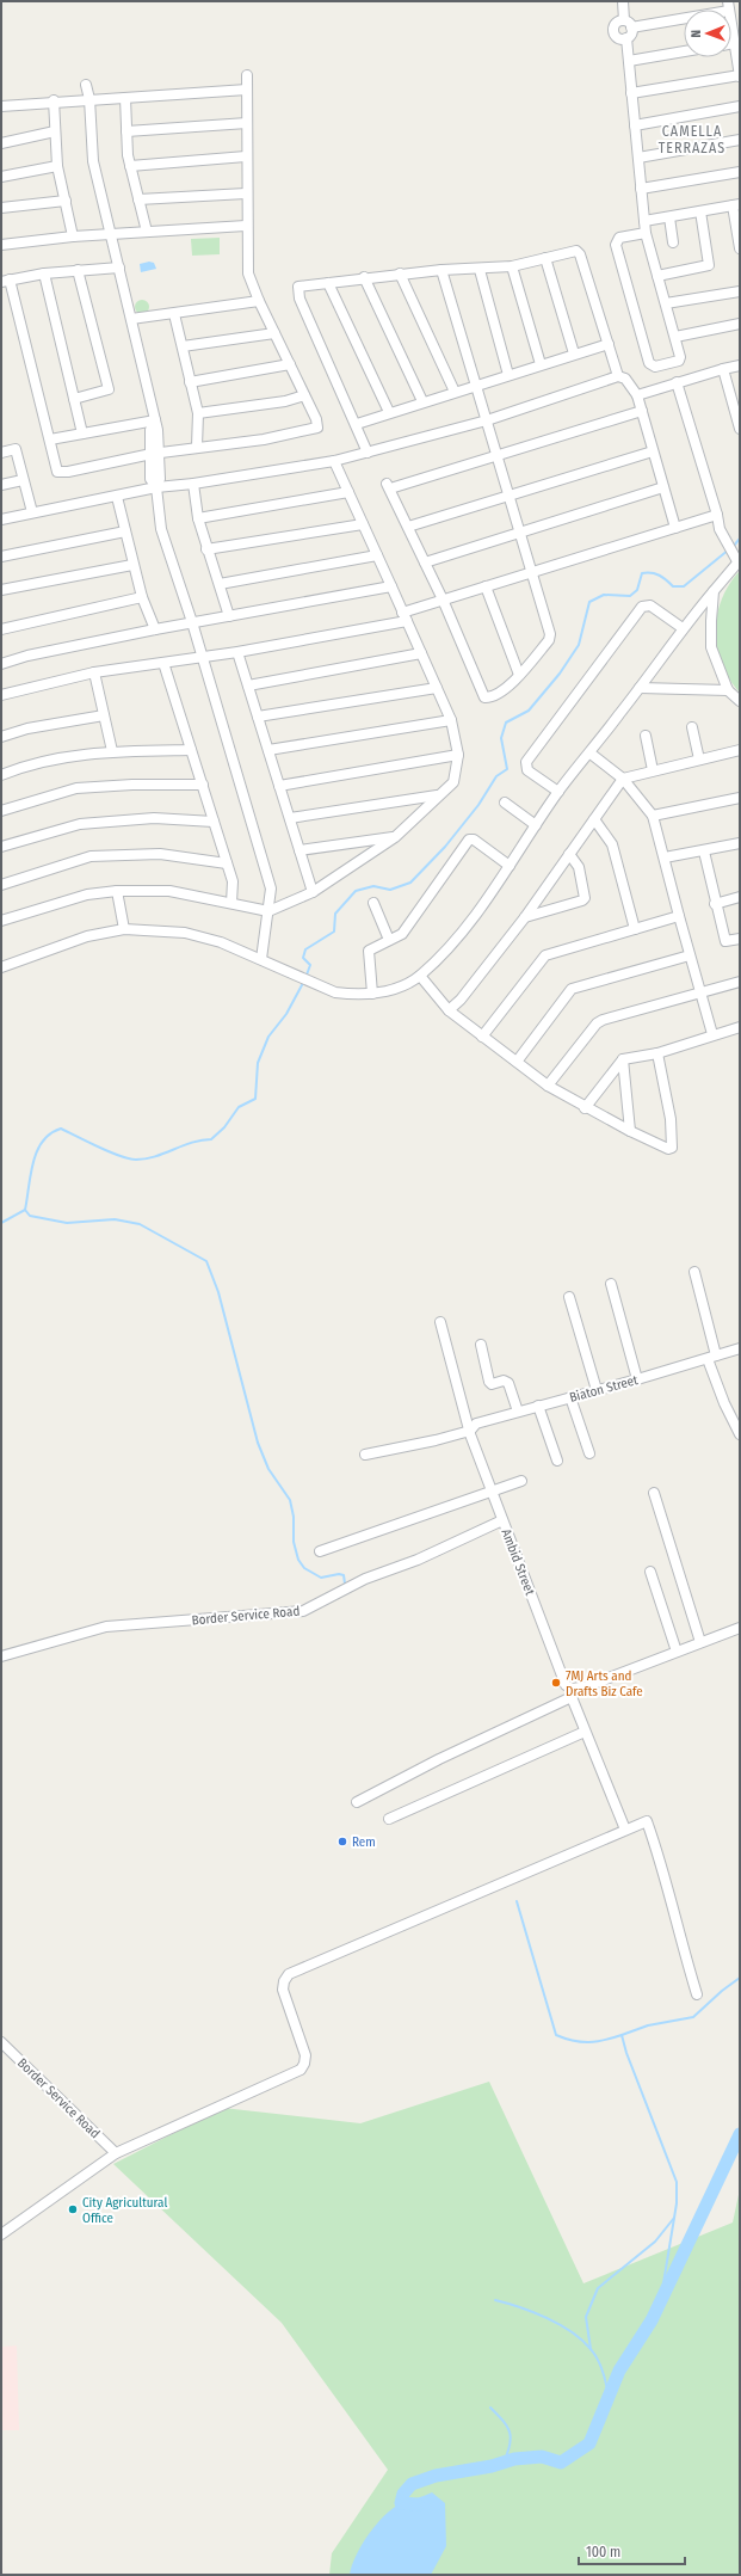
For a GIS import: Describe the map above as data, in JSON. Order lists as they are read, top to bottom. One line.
{"streets":{"street":["Biaton Street","Ambid Street","Border Service Road"]},"crossings":[["Biaton Street","Ambid Street"],["Ambid Street","Border Service Road"]],"districts":["CAMELLA TERRAZAS"],"places":["7MJ Arts and Drafts Biz Cafe","Rem","City Agricultural Office"],"scale_bar":"100 m","north":"left"}
